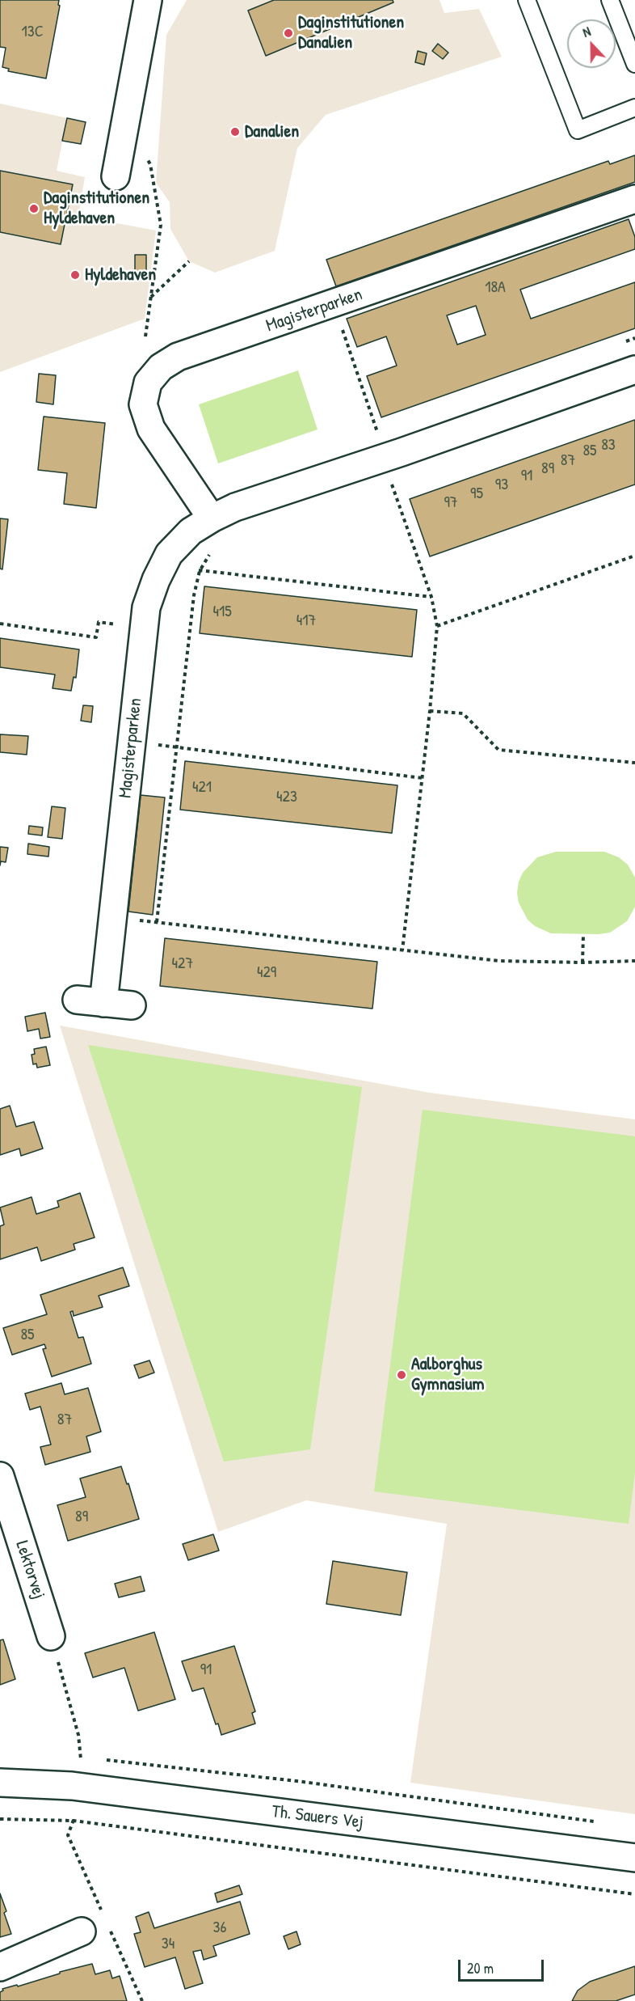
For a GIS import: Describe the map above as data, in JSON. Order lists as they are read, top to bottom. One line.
{"streets":{"street":["Magisterparken","Lektorvej","Th. Sauers Vej"]},"places":["Daginstitutionen Danalien","Danalien","Daginstitutionen Hyldehaven","Hyldehaven","Aalborghus Gymnasium"],"house_numbers":["13C","18A","83","85","87","89","91","93","95","97","415","417","421","423","427","429","85","87","89","91","36","34"],"scale_bar":"20 m","north":"top"}
